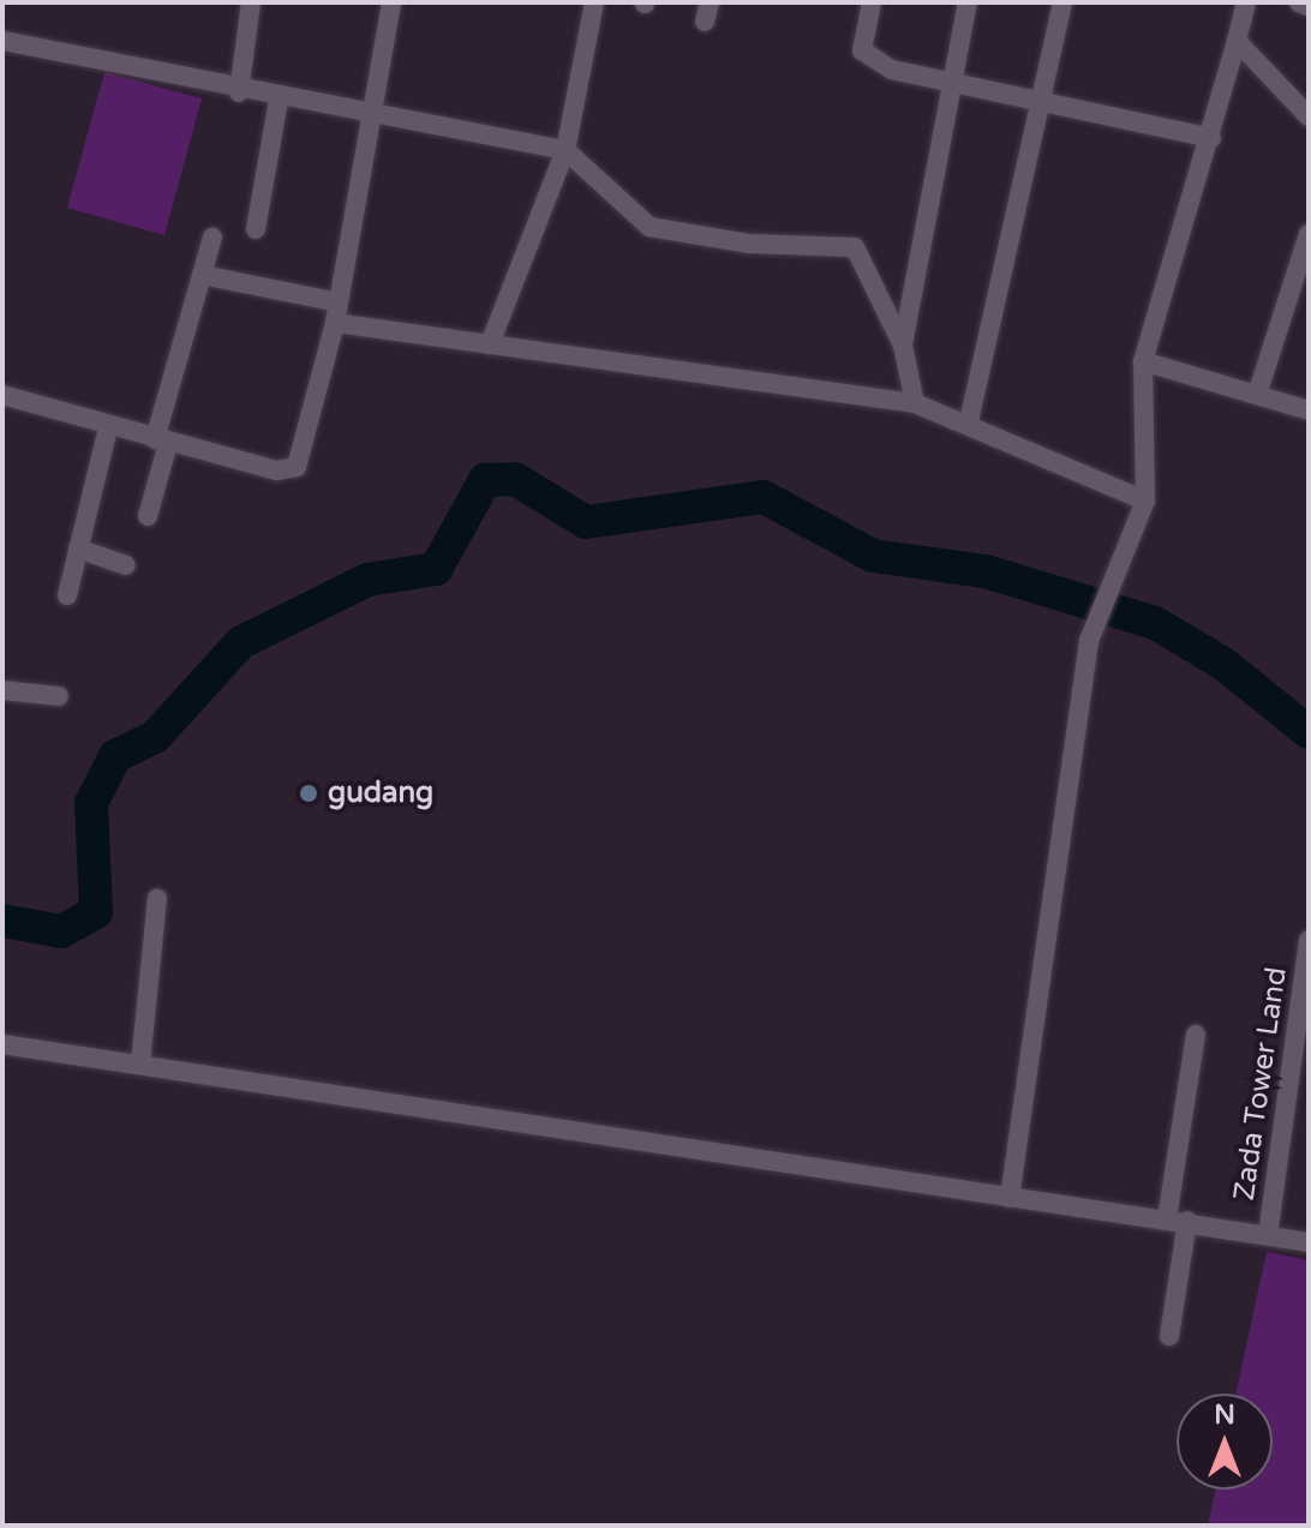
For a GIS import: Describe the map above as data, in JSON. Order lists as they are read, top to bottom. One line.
{"streets":{"street":["Zada Tower Land"]},"places":["gudang"],"north":"top"}
